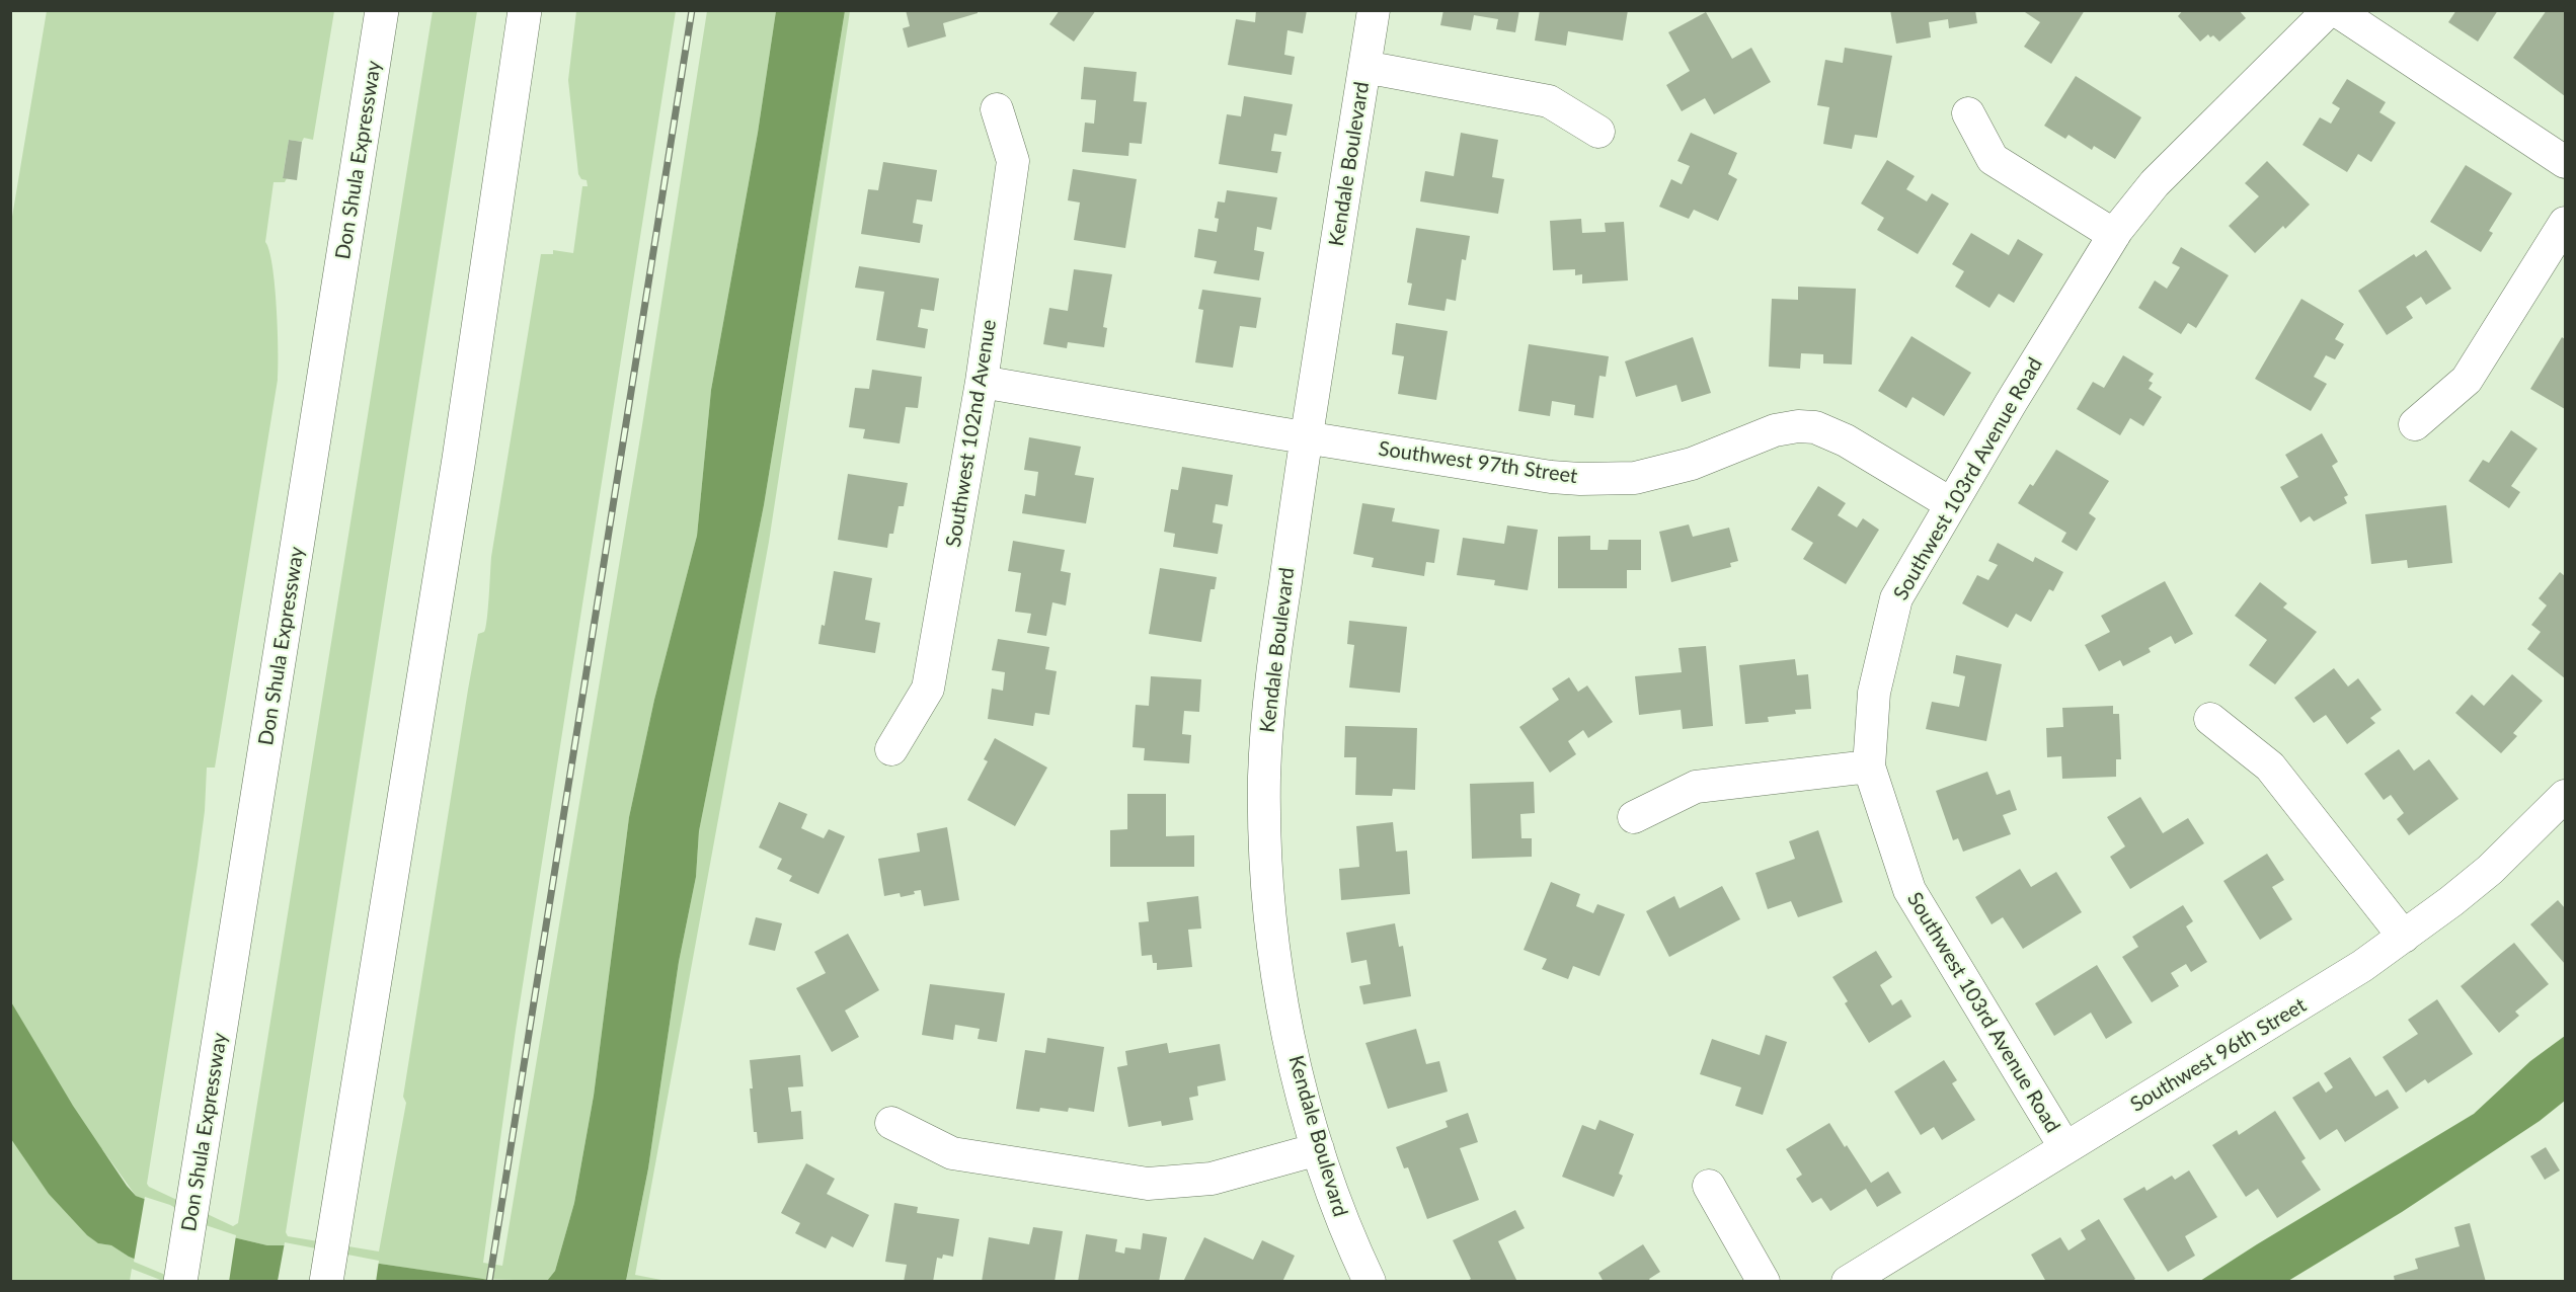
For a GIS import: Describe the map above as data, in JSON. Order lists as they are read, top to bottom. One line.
{"streets":{"highway":["Don Shula Expressway"],"street":["Kendale Boulevard","Southwest 102nd Avenue","Southwest 97th Street","Southwest 103rd Avenue Road","Southwest 96th Street"]},"crossings":[["Kendale Boulevard","Southwest 97th Street"],["Southwest 102nd Avenue","Southwest 97th Street"],["Southwest 97th Street","Southwest 103rd Avenue Road"],["Southwest 103rd Avenue Road","Southwest 96th Street"]]}
